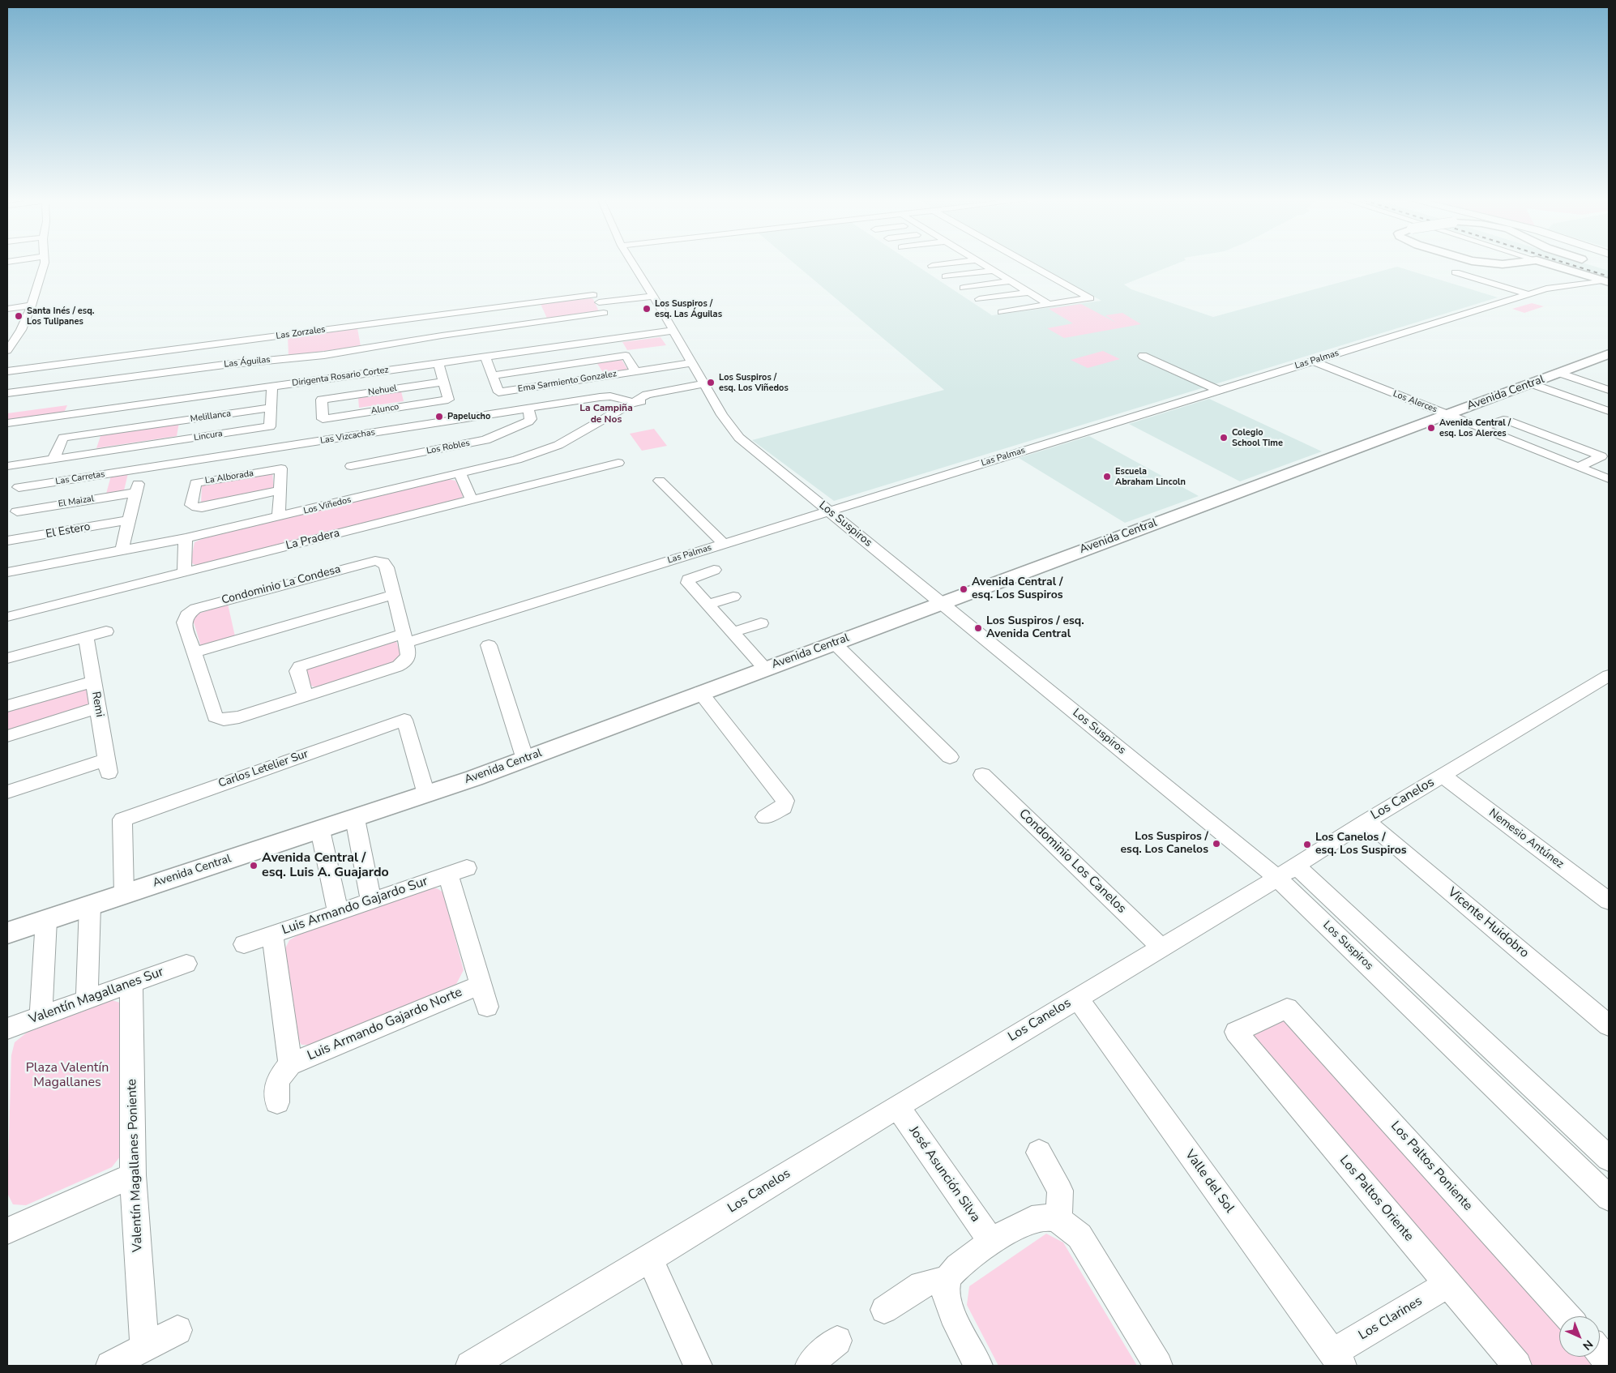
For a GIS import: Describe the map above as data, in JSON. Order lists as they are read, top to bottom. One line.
{"streets":{"street":["Las Zorzales","Las Palmas","Las Águilas","Dirigenta Rosario Cortez","Ema Sarmiento Gonzalez","Nehuel","Avenida Central","Los Alerces","Alunco","Melillanca","Lincura","Las Vizcachas","Los Robles","La Alborada","Las Carretas","El Maizal","Los Viñedos","Los Suspiros","El Estero","La Pradera","Condominio La Condesa","Remi","Carlos Letelier Sur","Los Canelos","Nemesio Antúnez","Condominio Los Canelos","Luis Armando Gajardo Sur","Vicente Huidobro","Valentín Magallanes Sur","Luis Armando Gajardo Norte","Valentín Magallanes Poniente","Los Paltos Poniente","José Asunción Silva","Valle del Sol","Los Paltos Oriente","Los Clarines"]},"crossings":[["Las Zorzales","Las Águilas"],["Las Palmas","Los Alerces"],["Las Palmas","Los Suspiros"],["Las Palmas","Condominio La Condesa"],["Las Águilas","Los Suspiros"],["Dirigenta Rosario Cortez","Los Suspiros"],["Ema Sarmiento Gonzalez","Los Suspiros"],["Nehuel","Alunco"],["Avenida Central","Los Alerces"],["Avenida Central","Los Suspiros"],["Avenida Central","Carlos Letelier Sur"],["Melillanca","Lincura"],["Las Vizcachas","Los Robles"],["Las Vizcachas","Las Carretas"],["Las Vizcachas","Los Viñedos"],["La Alborada","Los Viñedos"],["Los Viñedos","Los Suspiros"],["Los Suspiros","Los Canelos"],["Los Canelos","Nemesio Antúnez"],["Los Canelos","Condominio Los Canelos"],["Los Canelos","Vicente Huidobro"],["Los Canelos","José Asunción Silva"],["Los Canelos","Valle del Sol"],["Luis Armando Gajardo Sur","Luis Armando Gajardo Norte"],["Valentín Magallanes Sur","Valentín Magallanes Poniente"],["Los Paltos Poniente","Los Paltos Oriente"],["Valle del Sol","Los Clarines"],["Los Paltos Oriente","Los Clarines"]],"districts":["La Campiña de Nos"],"parks":["Plaza Valentín Magallanes"],"places":["Los Suspiros / esq. Las Águilas","Santa Inés / esq. Los Tulipanes","Los Suspiros / esq. Los Viñedos","Papelucho","Avenida Central / esq. Los Alerces","Colegio School Time","Escuela Abraham Lincoln","Avenida Central / esq. Los Suspiros","Los Suspiros / esq. Avenida Central","Los Suspiros / esq. Los Canelos","Los Canelos / esq. Los Suspiros","Avenida Central / esq. Luis A. Guajardo"],"north":"bottom right"}
